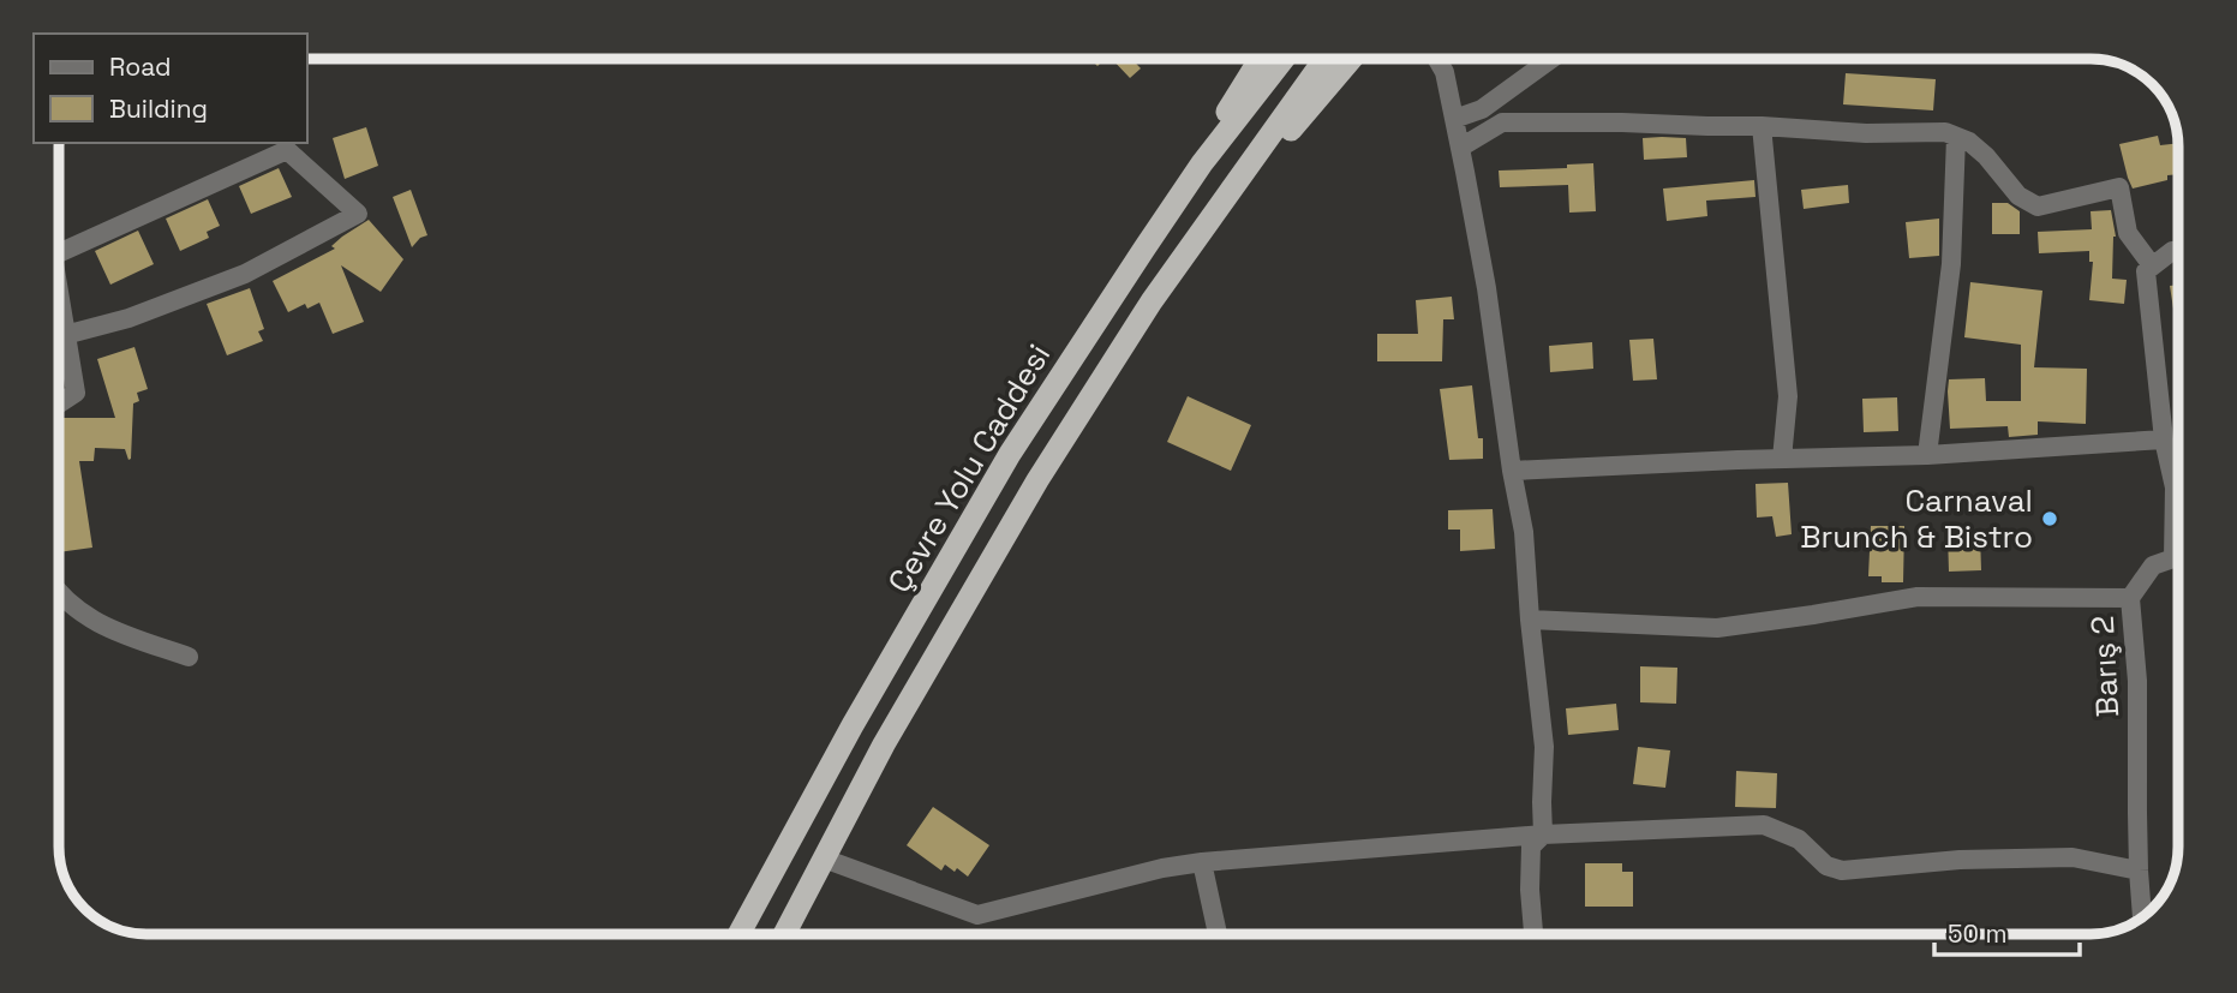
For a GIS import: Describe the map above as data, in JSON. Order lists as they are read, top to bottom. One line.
{"streets":{"highway":["Çevre Yolu Caddesi"],"street":["Barış 2"]},"places":["Carnaval Brunch & Bistro"],"legend":["Road","Building"],"scale_bar":"50 m"}
